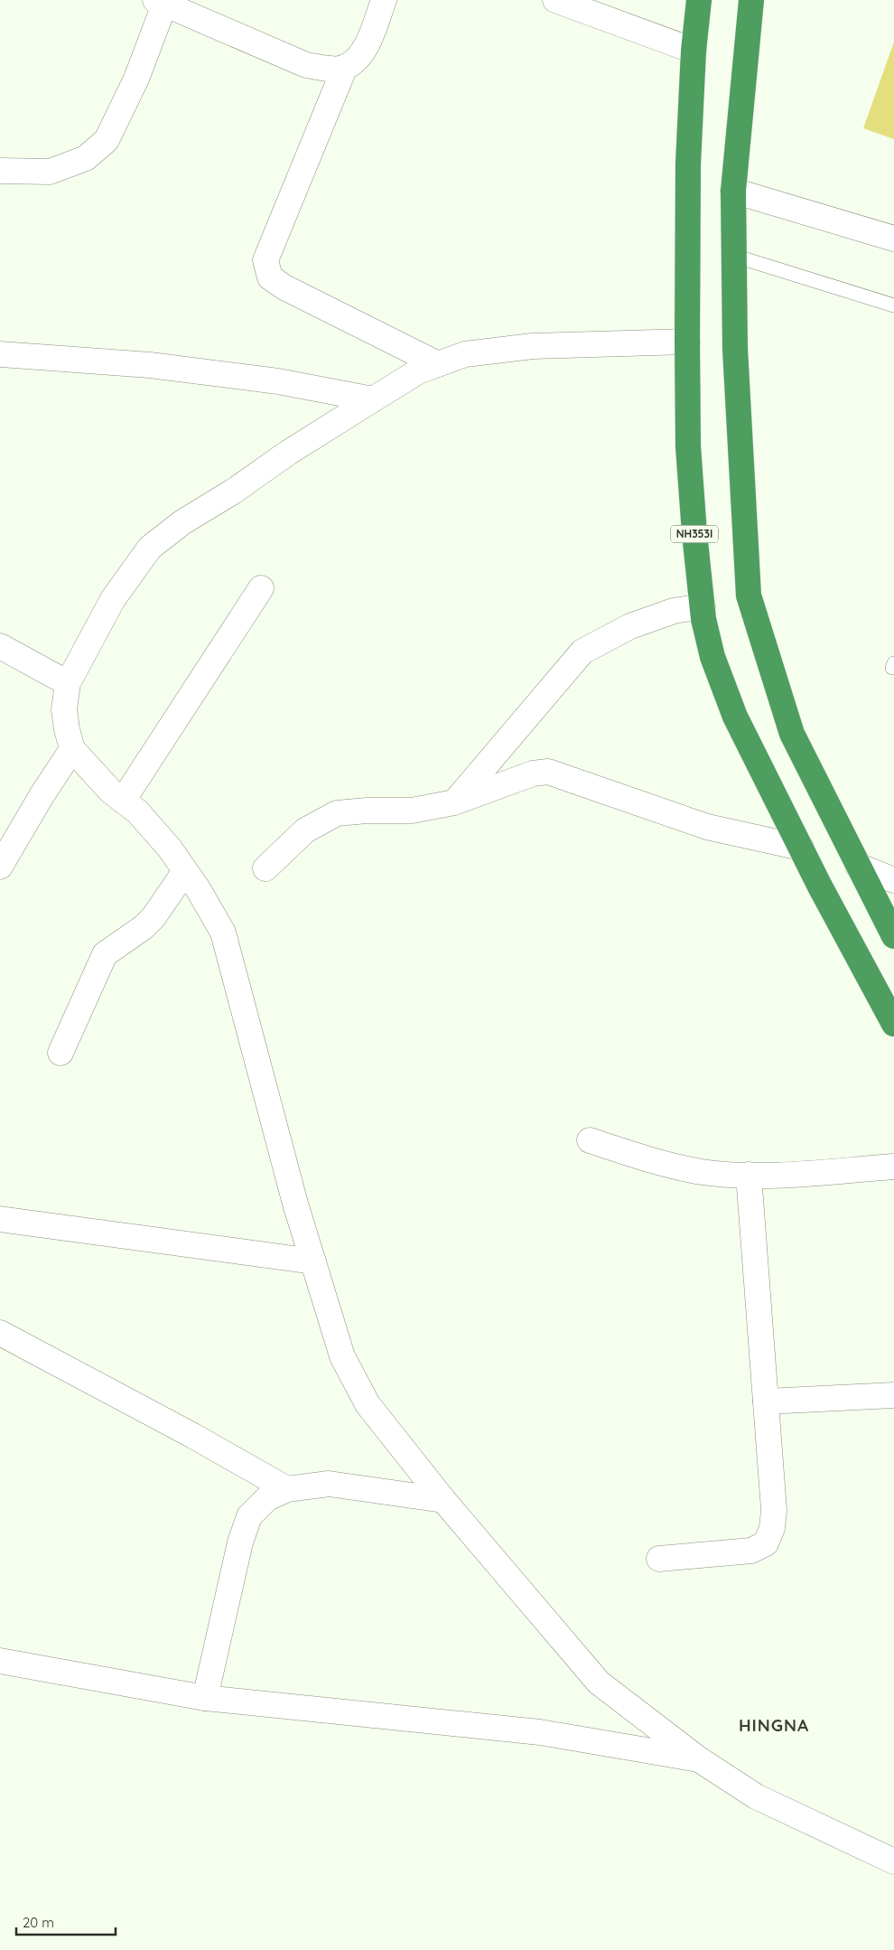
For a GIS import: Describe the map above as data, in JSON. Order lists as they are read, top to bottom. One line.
{"streets":{"highway":["NH353I"]},"districts":["HINGNA"],"scale_bar":"20 m"}
